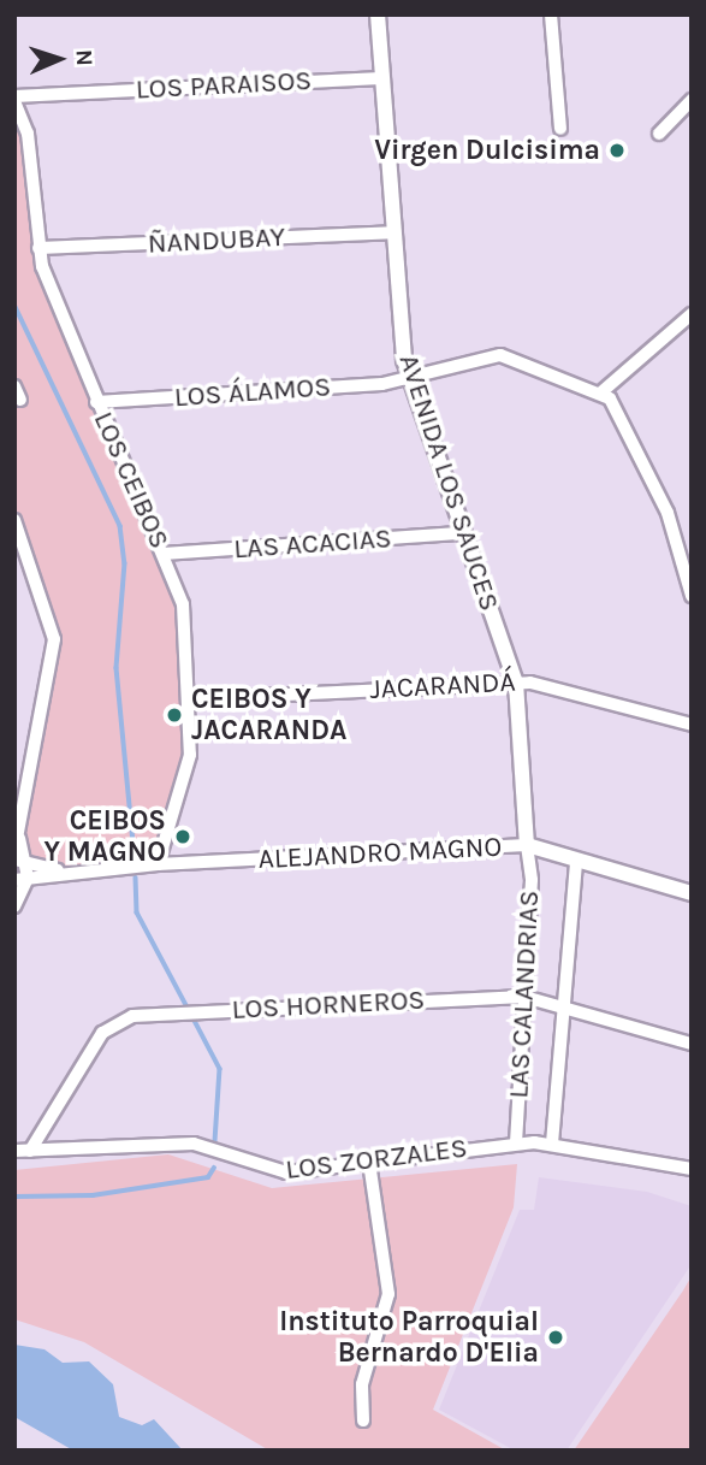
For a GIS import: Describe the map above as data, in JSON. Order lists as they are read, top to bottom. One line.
{"streets":{"main road":["AVENIDA LOS SAUCES","ALEJANDRO MAGNO"],"street":["LOS PARAISOS","ÑANDUBAY","LOS ÁLAMOS","LOS CEIBOS","LAS ACACIAS","JACARANDÁ","LAS CALANDRIAS","LOS HORNEROS","LOS ZORZALES"]},"crossings":[["LOS PARAISOS","LOS CEIBOS"],["LOS PARAISOS","AVENIDA LOS SAUCES"],["ÑANDUBAY","LOS CEIBOS"],["ÑANDUBAY","AVENIDA LOS SAUCES"],["LOS ÁLAMOS","LOS CEIBOS"],["LOS ÁLAMOS","AVENIDA LOS SAUCES"],["LOS CEIBOS","LAS ACACIAS"],["LOS CEIBOS","JACARANDÁ"],["LOS CEIBOS","ALEJANDRO MAGNO"],["AVENIDA LOS SAUCES","LAS ACACIAS"],["AVENIDA LOS SAUCES","JACARANDÁ"],["AVENIDA LOS SAUCES","ALEJANDRO MAGNO"],["AVENIDA LOS SAUCES","LAS CALANDRIAS"],["ALEJANDRO MAGNO","LAS CALANDRIAS"],["LAS CALANDRIAS","LOS HORNEROS"],["LAS CALANDRIAS","LOS ZORZALES"],["LOS HORNEROS","LOS ZORZALES"]],"places":["Virgen Dulcisima","CEIBOS Y JACARANDA","CEIBOS Y MAGNO","Instituto Parroquial Bernardo D'Elia"],"north":"right"}
